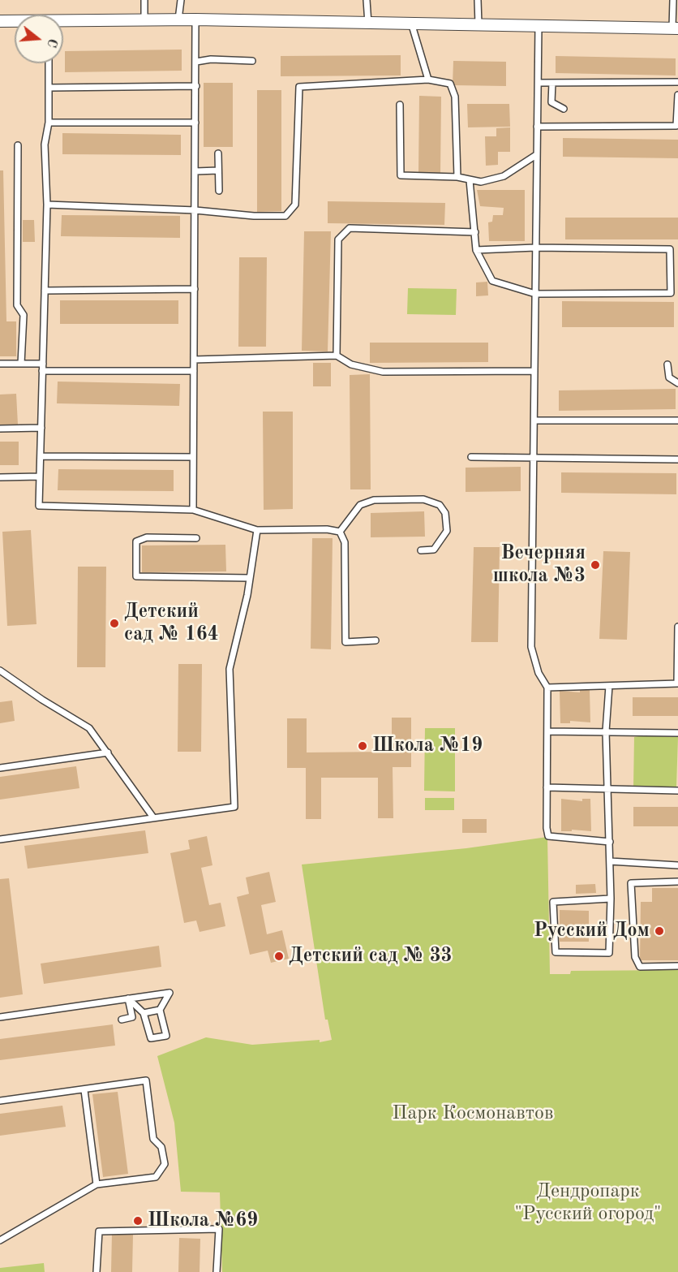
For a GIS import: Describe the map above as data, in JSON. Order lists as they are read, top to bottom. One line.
{"parks":["Парк Космонавтов","Дендропарк \"Русский огород\""],"places":["Вечерняя школа №3","Детский сад № 164","Школа №19","Русский Дом","Детский сад № 33","Школа №69"],"north":"right"}
